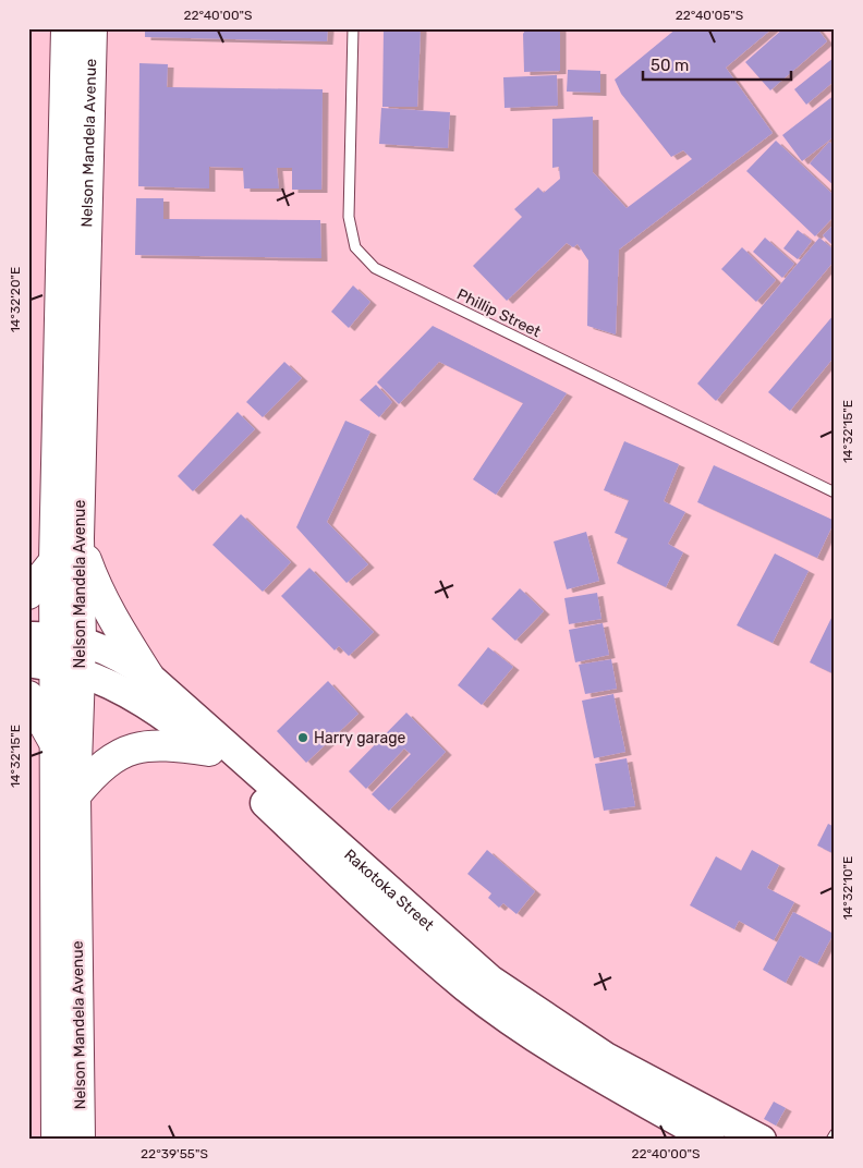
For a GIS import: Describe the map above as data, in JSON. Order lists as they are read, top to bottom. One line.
{"streets":{"main road":["Nelson Mandela Avenue"],"street":["Rakotoka Street"],"lane":["Phillip Street"]},"crossings":[["Nelson Mandela Avenue","Rakotoka Street"]],"places":["Harry garage"],"scale_bar":"50 m","coordinates":["22°40'00\"S","22°40'05\"S","14°32'20\"E","14°32'15\"E","14°32'10\"E","22°39'55\"S"]}
